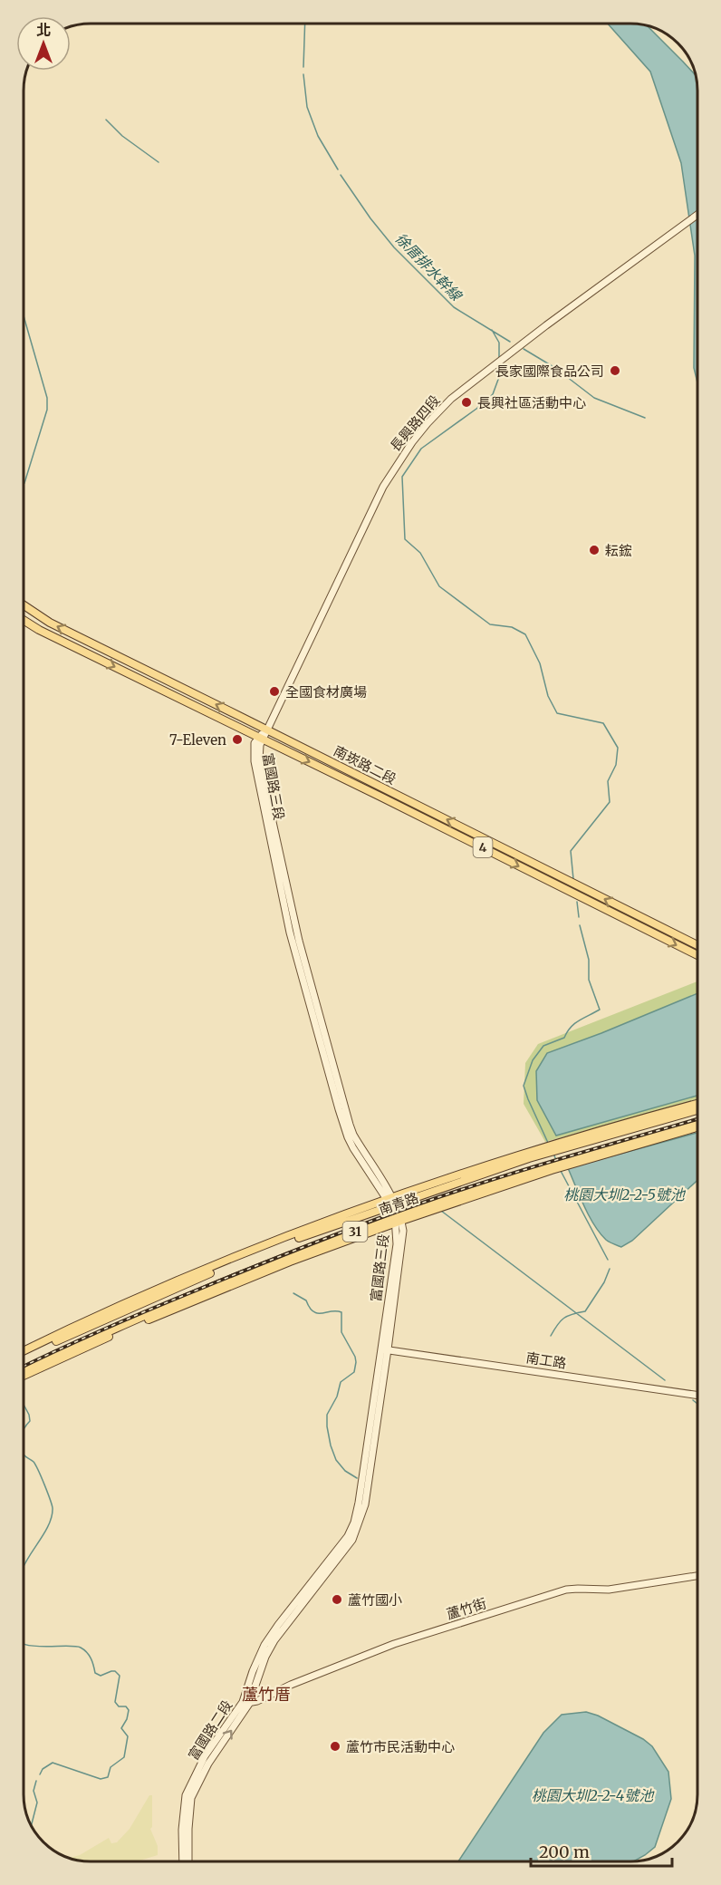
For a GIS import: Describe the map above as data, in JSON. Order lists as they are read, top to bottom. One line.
{"streets":{"main road":["南崁路二段","4","南青路","31"],"street":["長興路四段","富國路三段","南工路","蘆竹街","富國路二段"]},"crossings":[["長興路四段","南崁路二段"],["長興路四段","富國路三段"],["南崁路二段","富國路三段"],["富國路三段","南青路"],["富國路三段","31"],["富國路三段","南工路"],["富國路三段","富國路二段"],["南青路","31"],["蘆竹街","富國路二段"]],"districts":["蘆竹厝"],"water":["徐厝排水幹線","桃園大圳2-2-5號池","桃園大圳2-2-4號池"],"places":["長家國際食品公司","長興社區活動中心","耘鋐","全國食材廣場","7-Eleven","蘆竹國小","蘆竹市民活動中心"],"scale_bar":"200 m","north":"top"}
